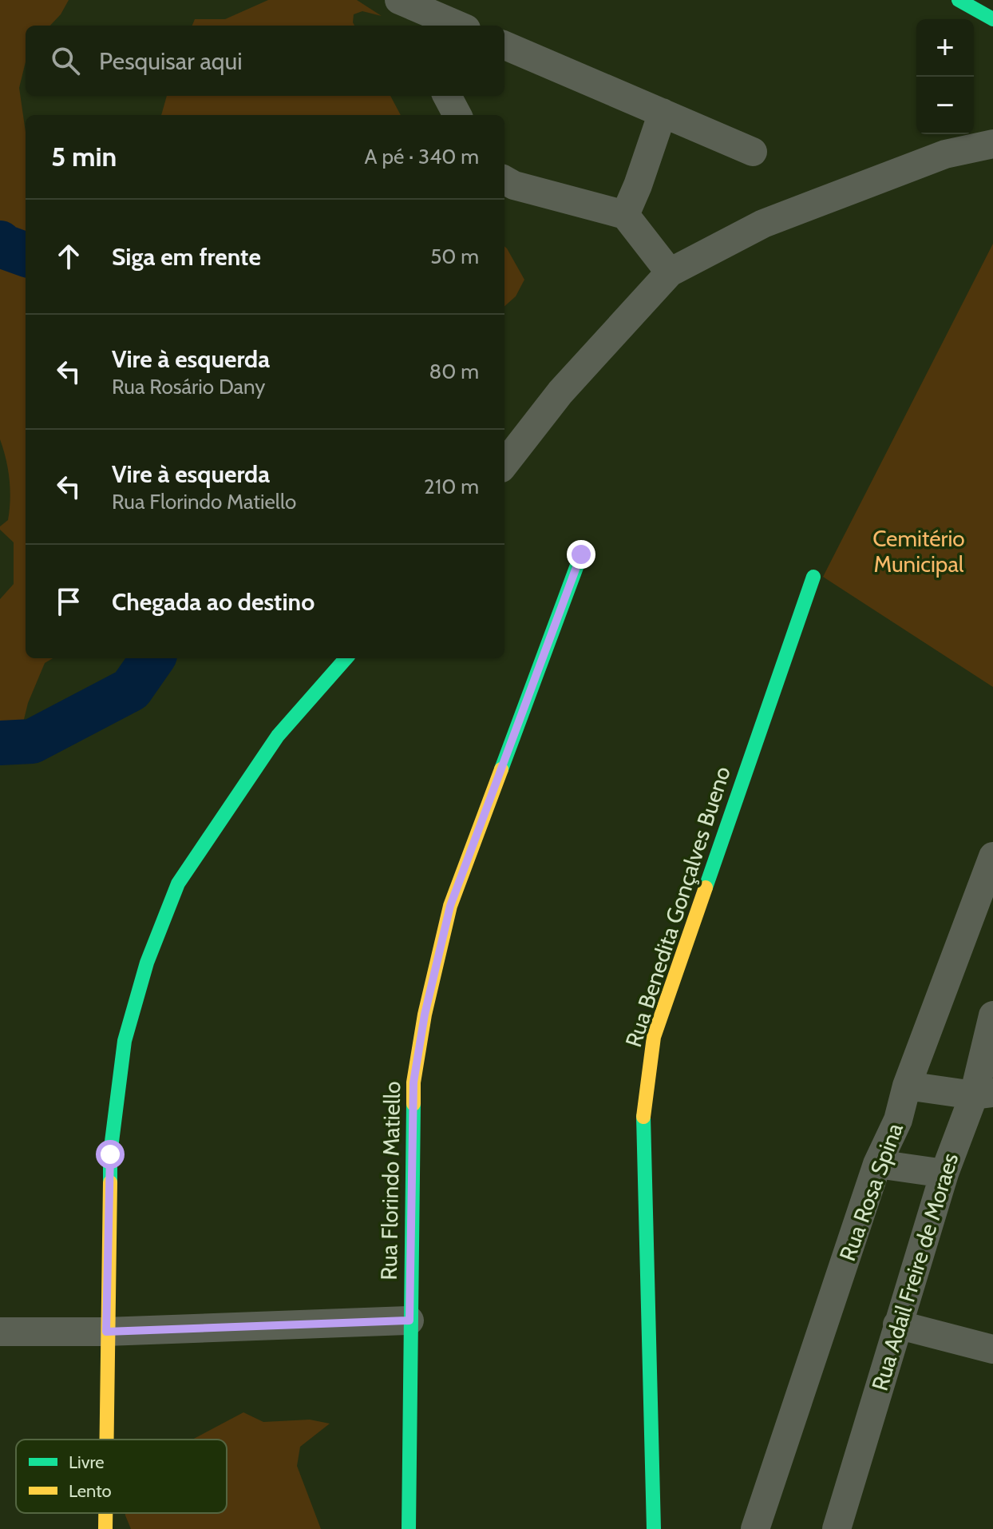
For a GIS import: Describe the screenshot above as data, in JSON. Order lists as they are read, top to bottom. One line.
{"streets":{"street":["Rua Benedita Gonçalves Bueno","Rua Florindo Matiello","Rua Rosa Spina","Rua Adail Freire de Moraes"]},"parks":["Cemitério Municipal"],"legend":["Livre","Lento"],"page":{"map_buttons":["+","−"],"search":"Pesquisar aqui","heading":["5 min","A pé · 340 m"],"list":[["Siga em frente","50 m"],["Vire à esquerda","Rua Rosário Dany","80 m"],["Vire à esquerda","Rua Florindo Matiello","210 m"],"Chegada ao destino"]}}
